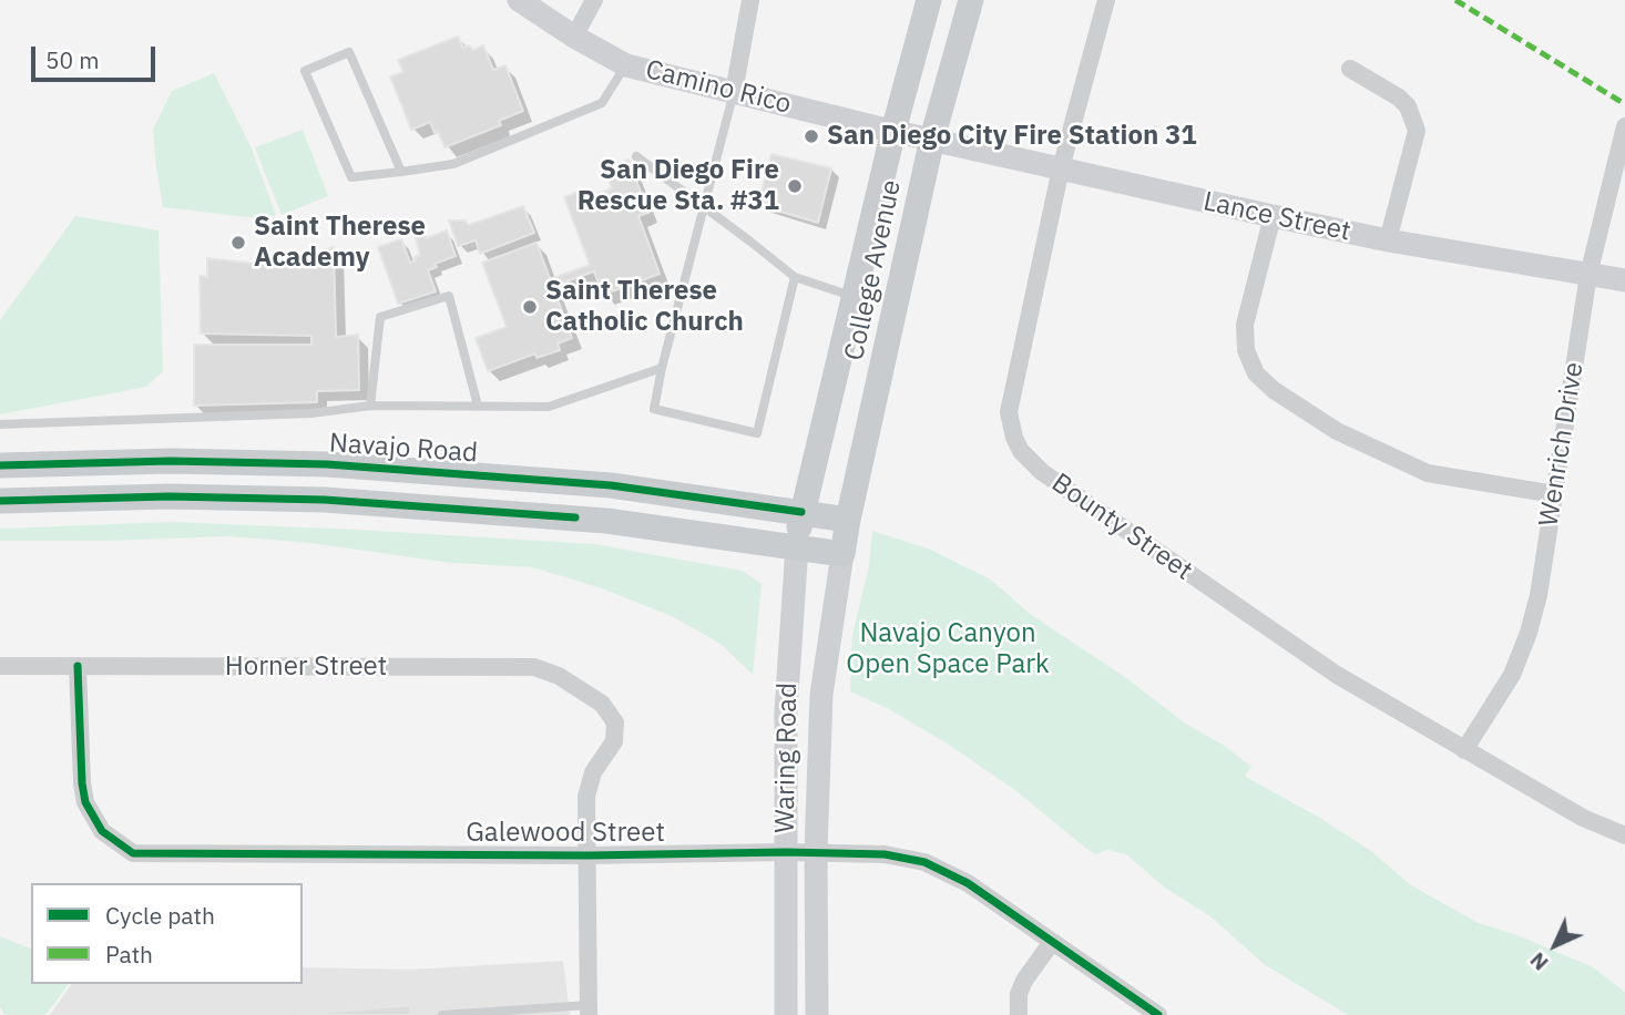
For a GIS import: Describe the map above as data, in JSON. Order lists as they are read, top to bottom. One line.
{"streets":{"main road":["College Avenue","Navajo Road"],"street":["Camino Rico","Lance Street","Wenrich Drive","Bounty Street","Horner Street","Waring Road","Galewood Street"]},"crossings":[["Camino Rico","Lance Street"],["Camino Rico","College Avenue"],["Lance Street","College Avenue"],["Lance Street","Wenrich Drive"],["Lance Street","Bounty Street"],["College Avenue","Navajo Road"],["College Avenue","Waring Road"],["Wenrich Drive","Bounty Street"],["Navajo Road","Waring Road"],["Horner Street","Galewood Street"],["Waring Road","Galewood Street"]],"parks":["Navajo Canyon Open Space Park"],"places":["San Diego City Fire Station 31","San Diego Fire Rescue Sta. #31","Saint Therese Academy","Saint Therese Catholic Church"],"legend":["Cycle path","Path"],"scale_bar":"50 m","north":"bottom left"}
